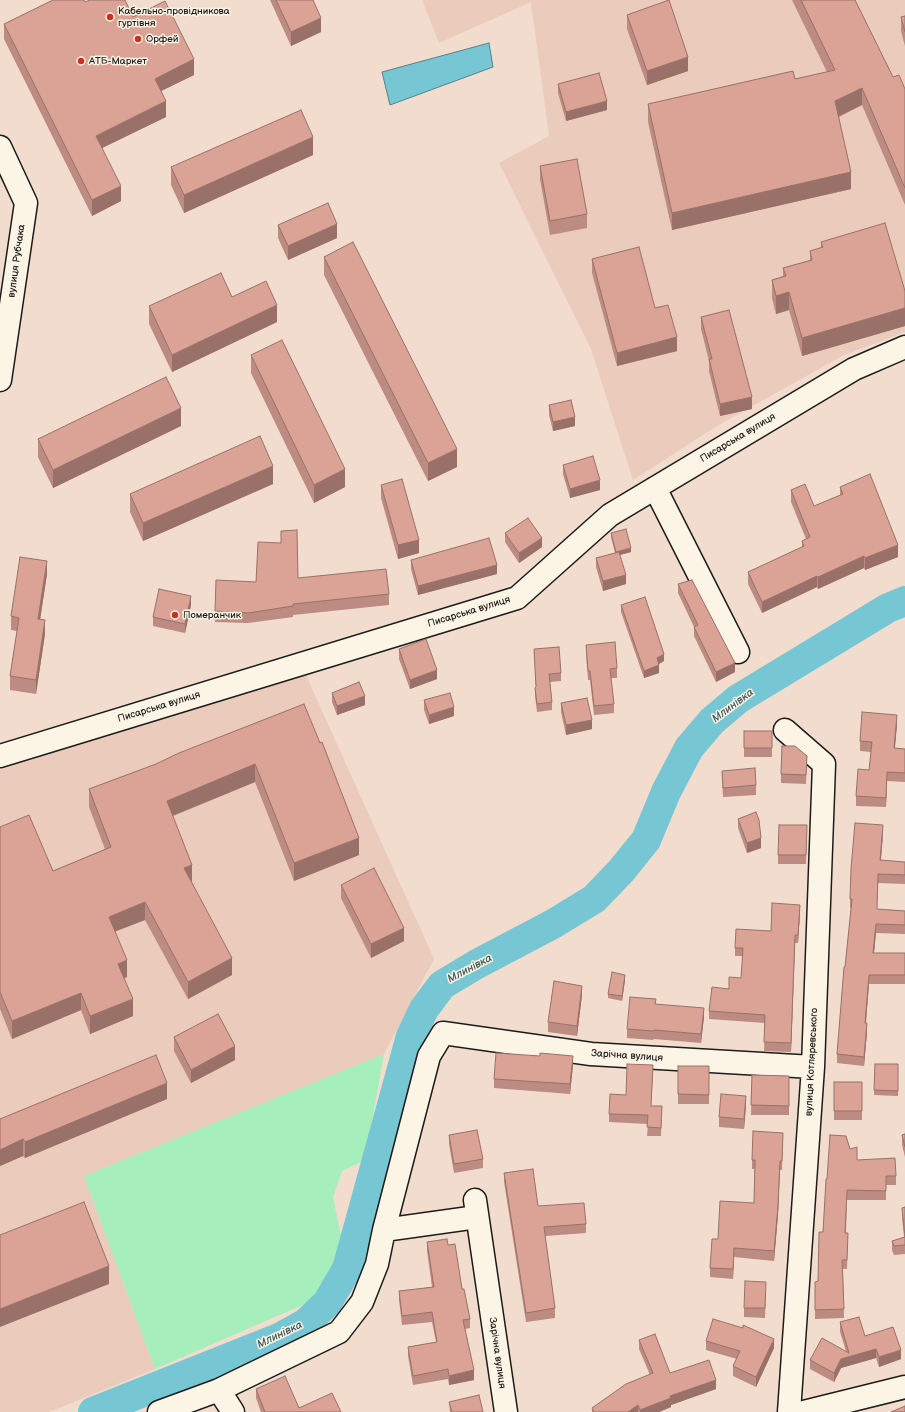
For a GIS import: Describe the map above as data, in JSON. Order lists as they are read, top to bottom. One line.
{"streets":{"street":["вулиця Рубчака","Писарська вулиця","Зарічна вулиця","вулиця Котляревського"]},"crossings":[["Зарічна вулиця","вулиця Котляревського"]],"water":["Млинівка"],"places":["Кабельно-провідникова гуртівня","Орфей","АТБ-Маркет","Померанчик"]}
